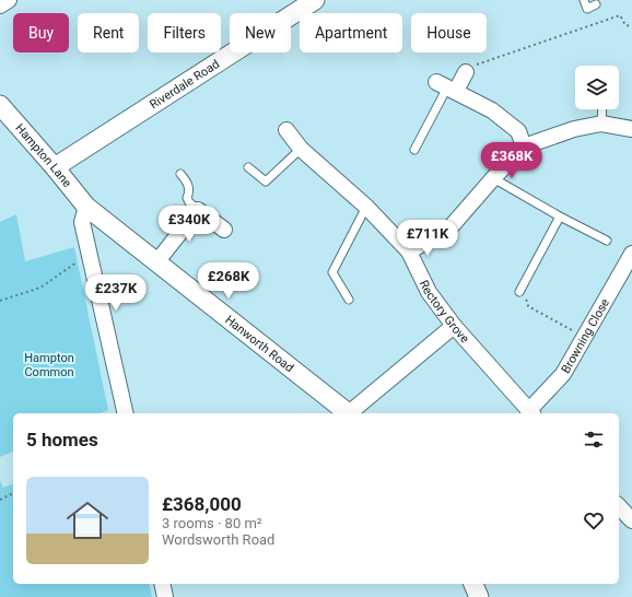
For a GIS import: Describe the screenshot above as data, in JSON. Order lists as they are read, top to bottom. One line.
{"streets":{"street":["Riverdale Road","Hampton Lane","Rectory Grove","Browning Close","Hanworth Road"]},"crossings":[["Riverdale Road","Hampton Lane"],["Hampton Lane","Hanworth Road"],["Rectory Grove","Browning Close"]],"parks":["Hampton Common"],"page":{"chip":["Buy","Rent","Filters","New","Apartment","House"],"price":["£368K","£340K","£711K","£268K","£237K"],"heading":"5 homes","list":[{"name":"£368,000","note":"3 rooms · 80 m² · Wordsworth Road"}]}}
